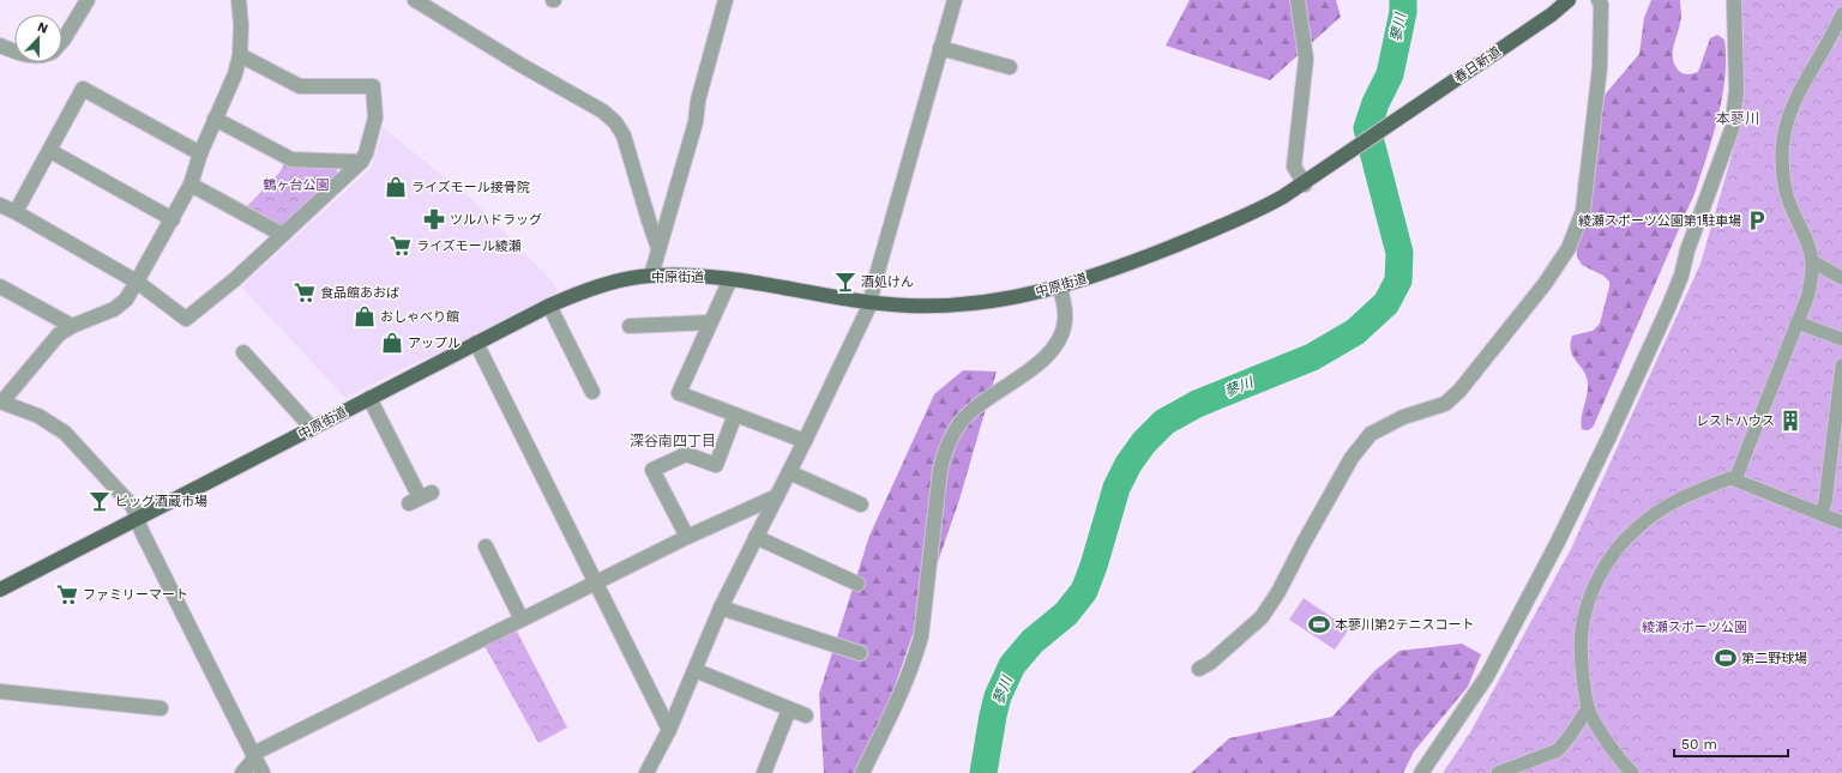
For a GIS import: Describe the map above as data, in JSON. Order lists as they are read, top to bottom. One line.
{"streets":{"main road":["春日新道","中原街道"]},"crossings":[["春日新道","中原街道"]],"districts":["本蓼川","深谷南四丁目"],"water":["蓼川"],"parks":["鶴ヶ台公園","綾瀬スポーツ公園"],"places":{"shop":["ライズモール接骨院","おしゃべり館","アップル"],"pharmacy":["ツルハドラッグ"],"parking":["綾瀬スポーツ公園第1駐車場"],"supermarket":["ライズモール綾瀬","食品館あおば","ファミリーマート"],"bar":["酒処けん","ビッグ酒蔵市場"],"building":["レストハウス"],"sports":["本蓼川第2テニスコート","第二野球場"]},"scale_bar":"50 m","north":"top"}
